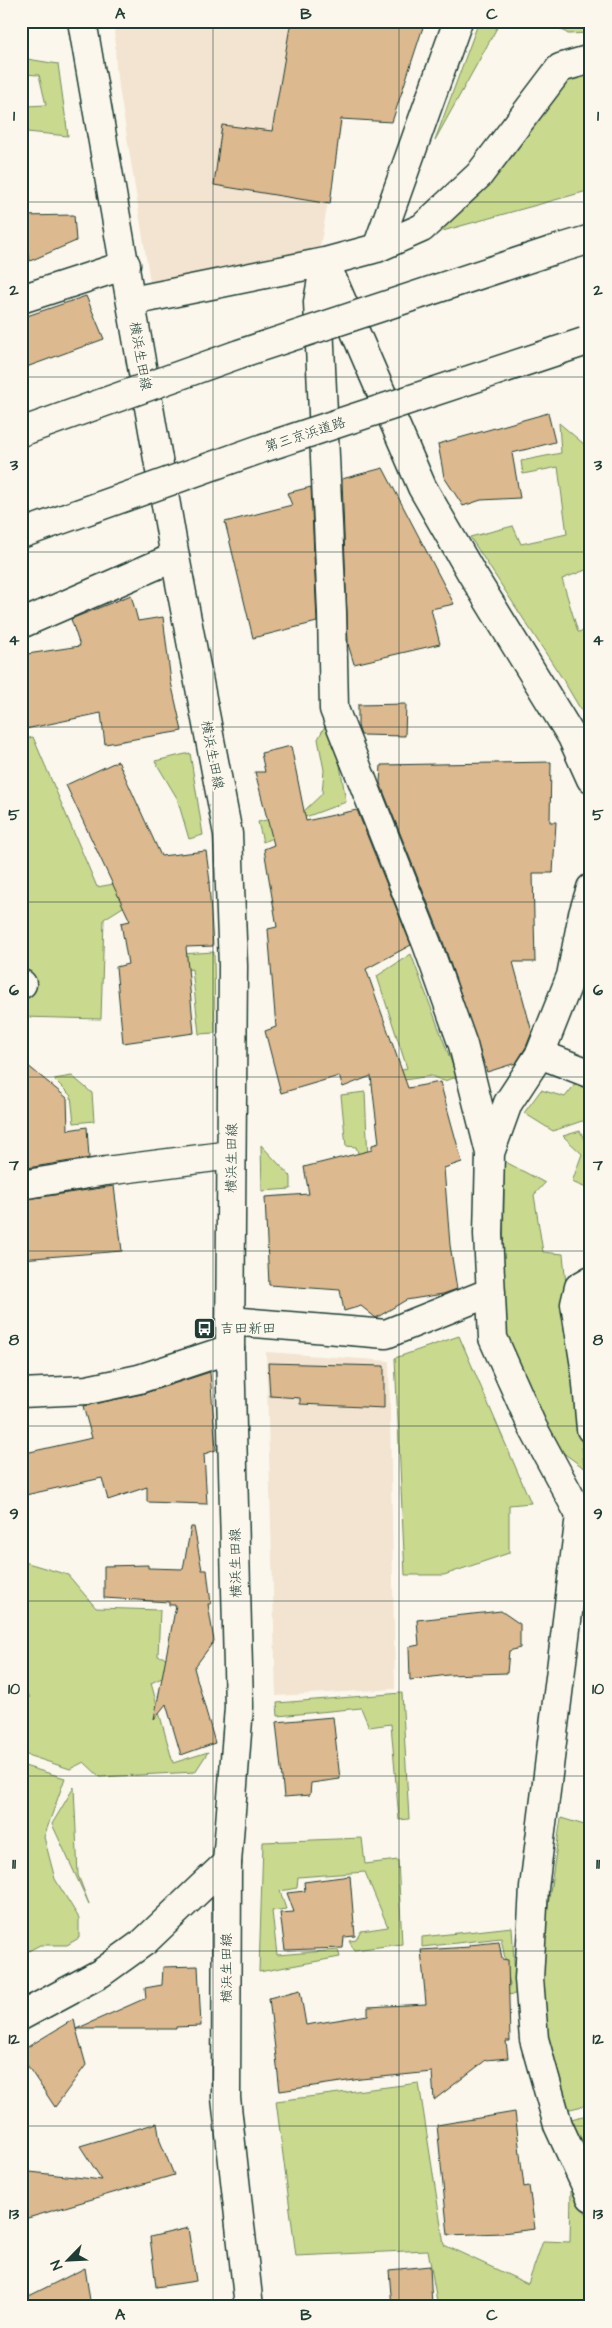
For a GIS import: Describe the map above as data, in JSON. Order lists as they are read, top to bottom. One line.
{"streets":{"main road":["横浜生田線","第三京浜道路"]},"places":{"bus stop":["吉田新田"]},"north":"bottom left","grid":{"columns":["A","B","C"],"rows":["1","2","3","4","5","6","7","8","9","10","11","12","13"]}}
